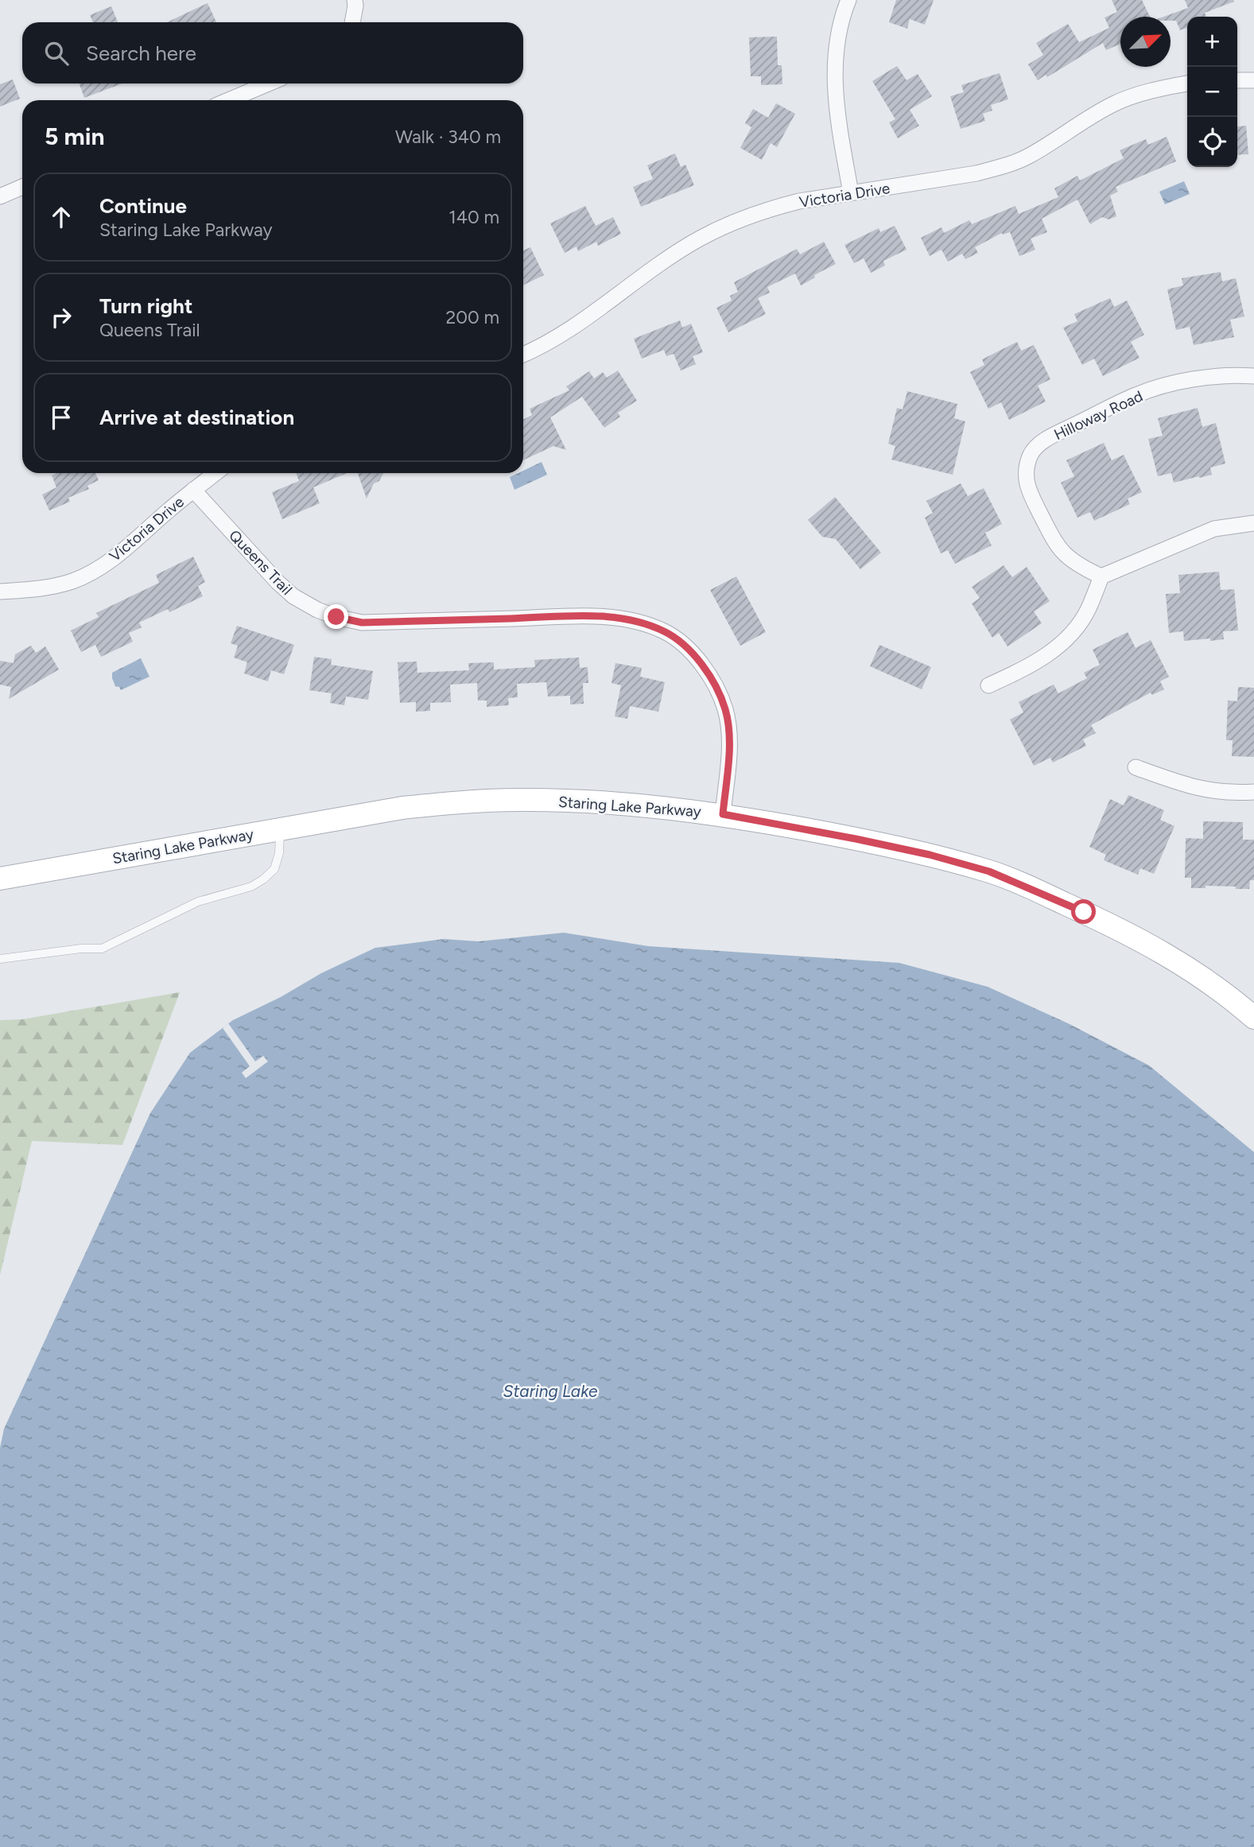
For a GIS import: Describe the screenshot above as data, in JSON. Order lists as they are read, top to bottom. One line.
{"streets":{"street":["Victoria Drive","Hilloway Road","Queens Trail","Staring Lake Parkway"]},"crossings":[["Victoria Drive","Queens Trail"],["Queens Trail","Staring Lake Parkway"]],"water":["Staring Lake"],"north":"top right","page":{"map_buttons":["+","−"],"search":"Search here","heading":["5 min","Walk · 340 m"],"list":[["Continue","Staring Lake Parkway","140 m"],["Turn right","Queens Trail","200 m"],"Arrive at destination"]}}
